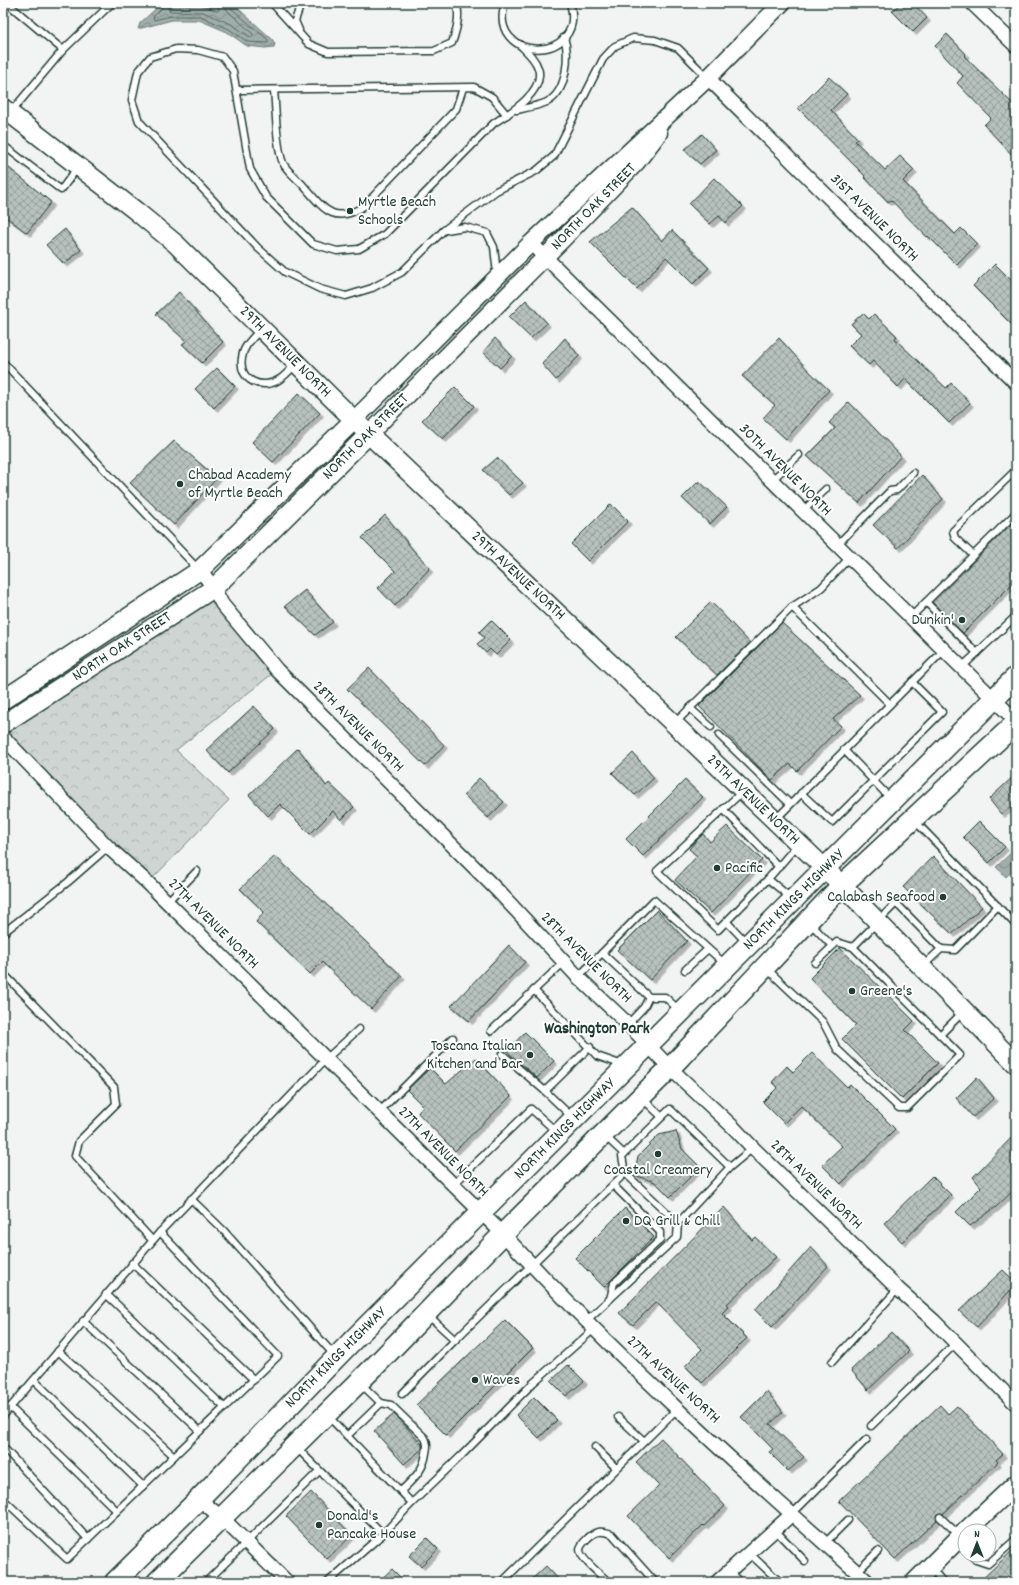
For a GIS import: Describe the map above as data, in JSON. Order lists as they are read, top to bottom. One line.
{"streets":{"main road":["NORTH OAK STREET","29TH AVENUE NORTH","NORTH KINGS HIGHWAY"],"street":["31ST AVENUE NORTH","30TH AVENUE NORTH","28TH AVENUE NORTH","27TH AVENUE NORTH"]},"crossings":[["NORTH OAK STREET","31ST AVENUE NORTH"],["NORTH OAK STREET","29TH AVENUE NORTH"],["NORTH OAK STREET","30TH AVENUE NORTH"],["NORTH OAK STREET","28TH AVENUE NORTH"],["29TH AVENUE NORTH","NORTH KINGS HIGHWAY"],["30TH AVENUE NORTH","NORTH KINGS HIGHWAY"],["28TH AVENUE NORTH","NORTH KINGS HIGHWAY"],["NORTH KINGS HIGHWAY","27TH AVENUE NORTH"]],"districts":["Washington Park"],"places":["Myrtle Beach Schools","Chabad Academy of Myrtle Beach","Dunkin'","Pacific","Calabash Seafood","Greene's","Toscana Italian Kitchen and Bar","Coastal Creamery","DQ Grill & Chill","Waves","Donald's Pancake House"],"north":"top"}
